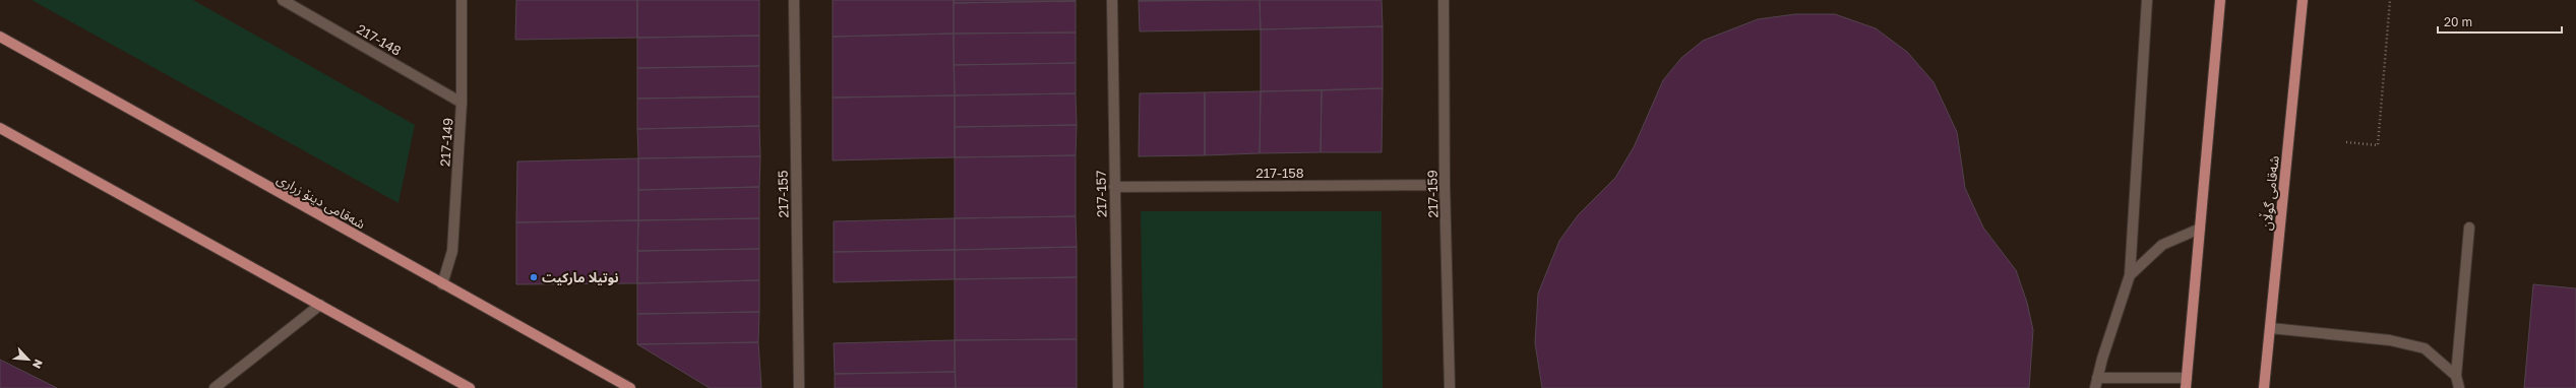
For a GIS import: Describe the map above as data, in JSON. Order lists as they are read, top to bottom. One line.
{"streets":{"main road":["شەقامی گوڵان","شەقامی دینۆ زراری"],"street":["217-148","217-149","217-158","217-155","217-157","217-159"]},"crossings":[["217-148","217-149"],["217-149","شەقامی دینۆ زراری"],["217-158","217-157"],["217-158","217-159"]],"places":["نوتیلا مارکیت"],"scale_bar":"20 m","north":"bottom right"}
